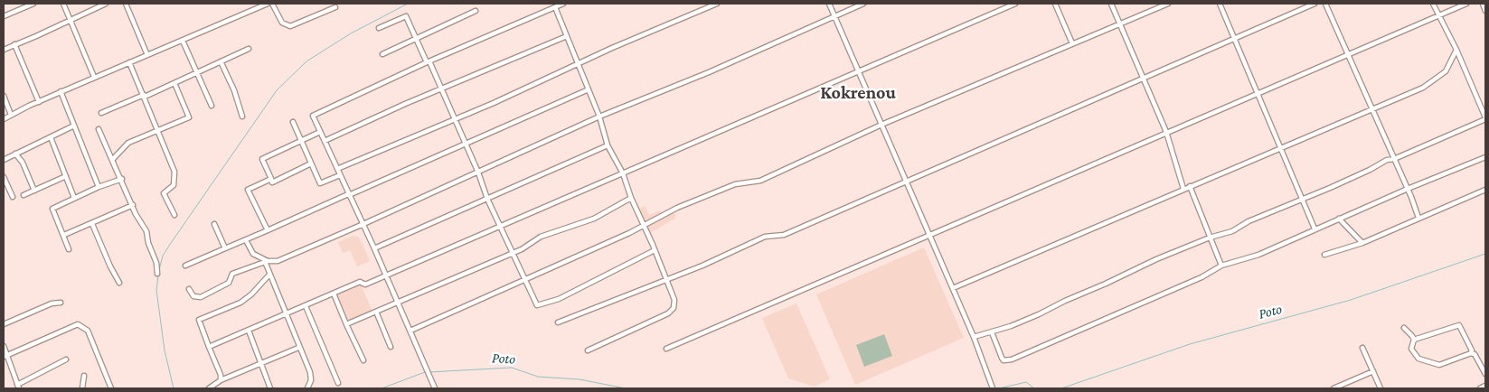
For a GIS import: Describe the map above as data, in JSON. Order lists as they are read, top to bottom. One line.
{"districts":["Kokrenou"],"water":["Poto"]}
